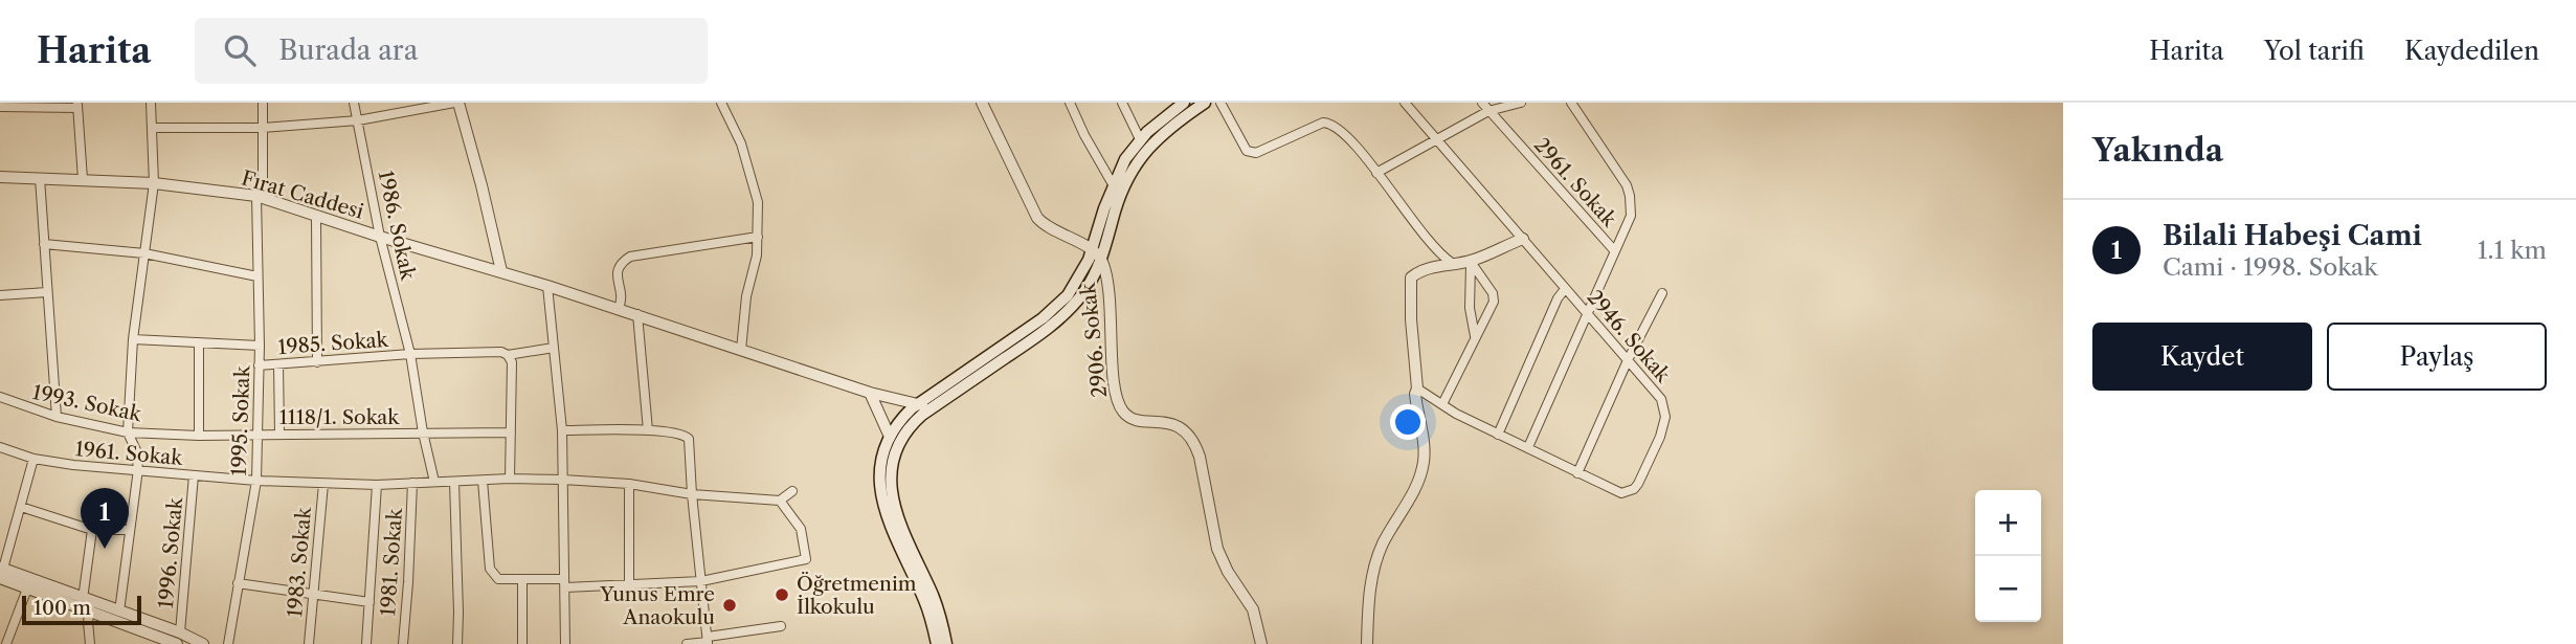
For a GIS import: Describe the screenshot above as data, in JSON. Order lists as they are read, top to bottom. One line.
{"streets":{"street":["2961. Sokak","Fırat Caddesi","1986. Sokak","2946. Sokak","2906. Sokak","1985. Sokak","1993. Sokak","1118/1. Sokak","1995. Sokak","1961. Sokak","1996. Sokak","1983. Sokak","1981. Sokak"]},"crossings":[["Fırat Caddesi","1986. Sokak"],["Fırat Caddesi","1995. Sokak"],["1986. Sokak","1985. Sokak"],["1986. Sokak","1118/1. Sokak"],["1986. Sokak","1961. Sokak"],["1985. Sokak","1995. Sokak"],["1993. Sokak","1118/1. Sokak"],["1993. Sokak","1995. Sokak"],["1118/1. Sokak","1995. Sokak"],["1995. Sokak","1961. Sokak"],["1961. Sokak","1996. Sokak"],["1961. Sokak","1983. Sokak"],["1961. Sokak","1981. Sokak"]],"places":["Öğretmenim İlkokulu","Yunus Emre Anaokulu"],"scale_bar":"100 m","page":{"header":"Harita","search":"Burada ara","nav":["Harita","Yol tarifi","Kaydedilen"],"heading":"Yakında","list":[{"mark":"1","name":"Bilali Habeşi Cami","note":"Cami · 1998. Sokak","value":"1.1 km"}],"buttons":["Kaydet","Paylaş"],"pins":"1","map_buttons":["+","−"],"scale":"100 m"}}
